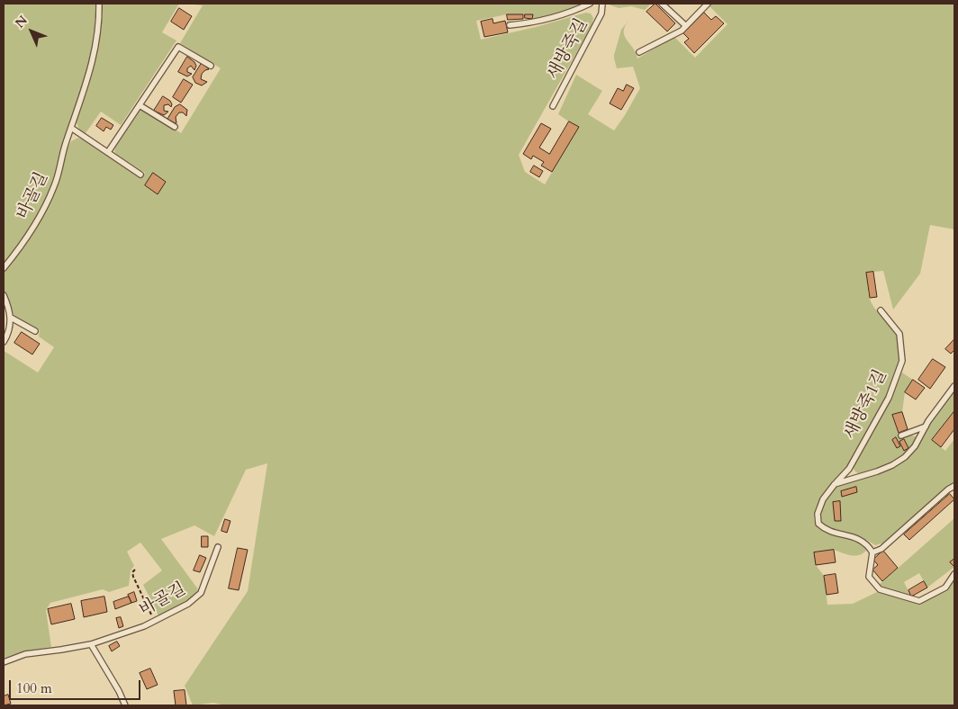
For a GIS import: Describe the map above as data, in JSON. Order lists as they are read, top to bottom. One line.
{"streets":{"lane":["새방죽길","바골길","새방죽1길"]},"scale_bar":"100 m","north":"top left"}
